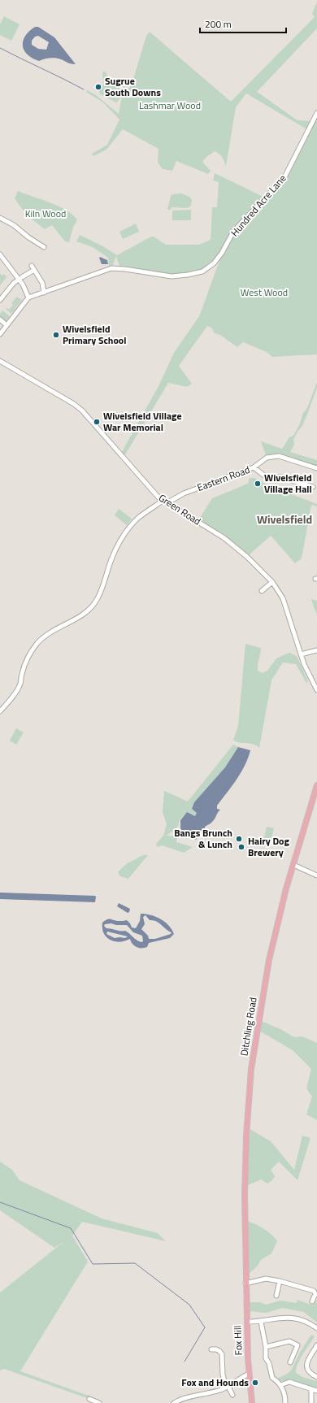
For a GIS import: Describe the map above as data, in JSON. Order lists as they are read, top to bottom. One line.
{"streets":{"main road":["Ditchling Road","Fox Hill"],"street":["Hundred Acre Lane","Eastern Road","Green Road"]},"crossings":[["Eastern Road","Green Road"],["Ditchling Road","Fox Hill"]],"districts":["Wivelsfield"],"parks":["Lashmar Wood","Kiln Wood","West Wood"],"places":["Sugrue South Downs","Wivelsfield Primary School","Wivelsfield Village War Memorial","Wivelsfield Village Hall","Bangs Brunch & Lunch","Hairy Dog Brewery","Fox and Hounds"],"scale_bar":"200 m"}
